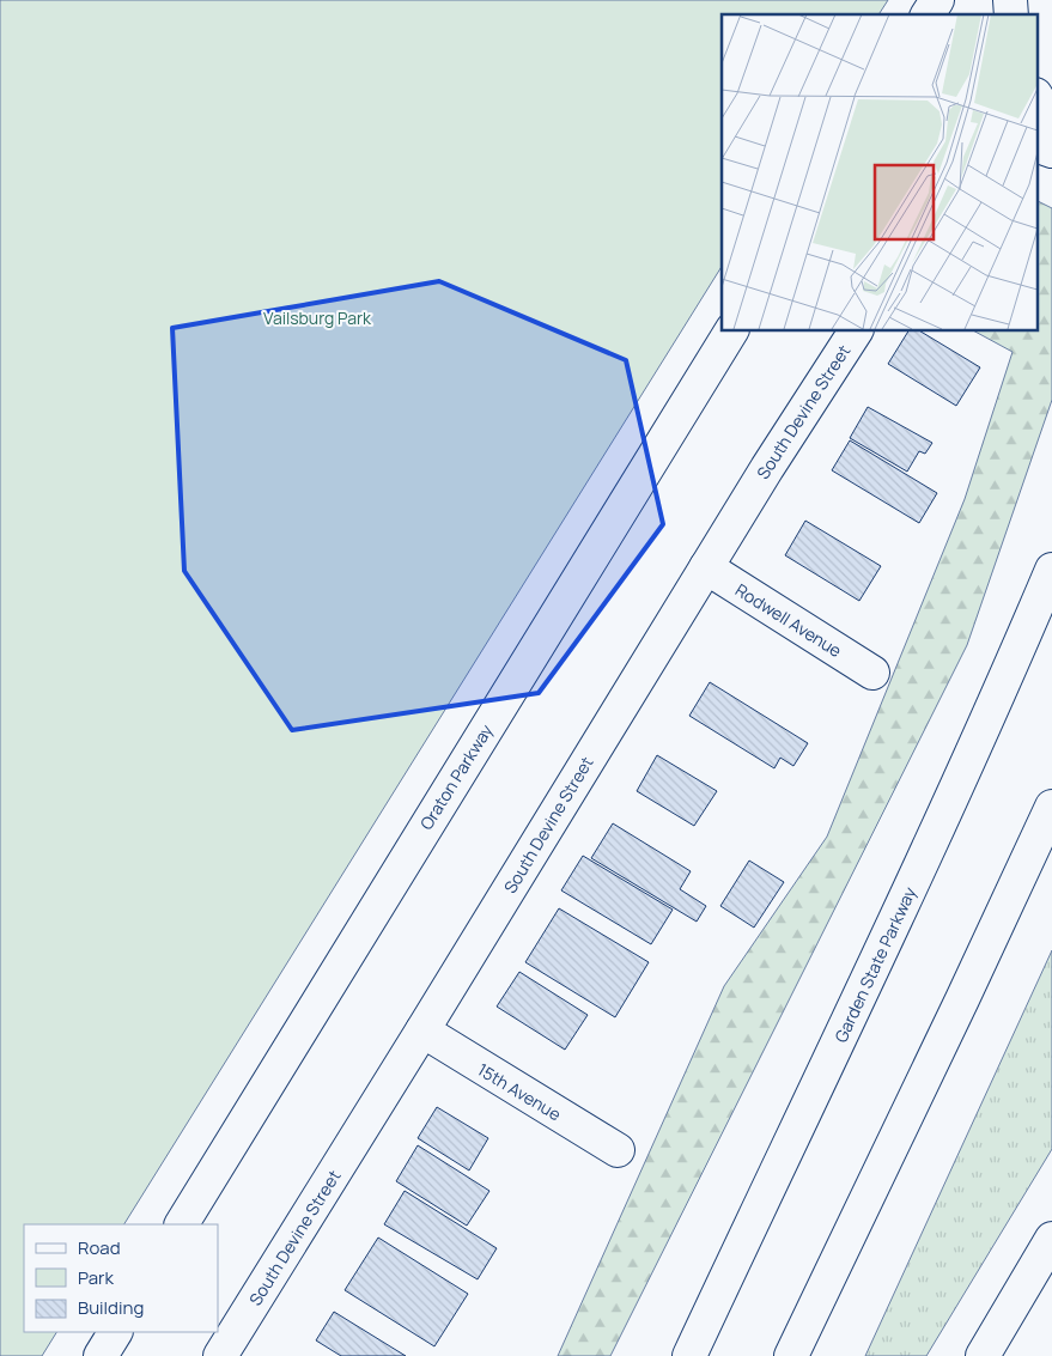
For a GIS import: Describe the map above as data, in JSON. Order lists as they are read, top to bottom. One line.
{"streets":{"main road":["South Devine Street","Rodwell Avenue","Oraton Parkway","Garden State Parkway","15th Avenue"]},"crossings":[["South Devine Street","Rodwell Avenue"],["South Devine Street","15th Avenue"]],"parks":["Vailsburg Park"],"legend":["Road","Park","Building"]}
